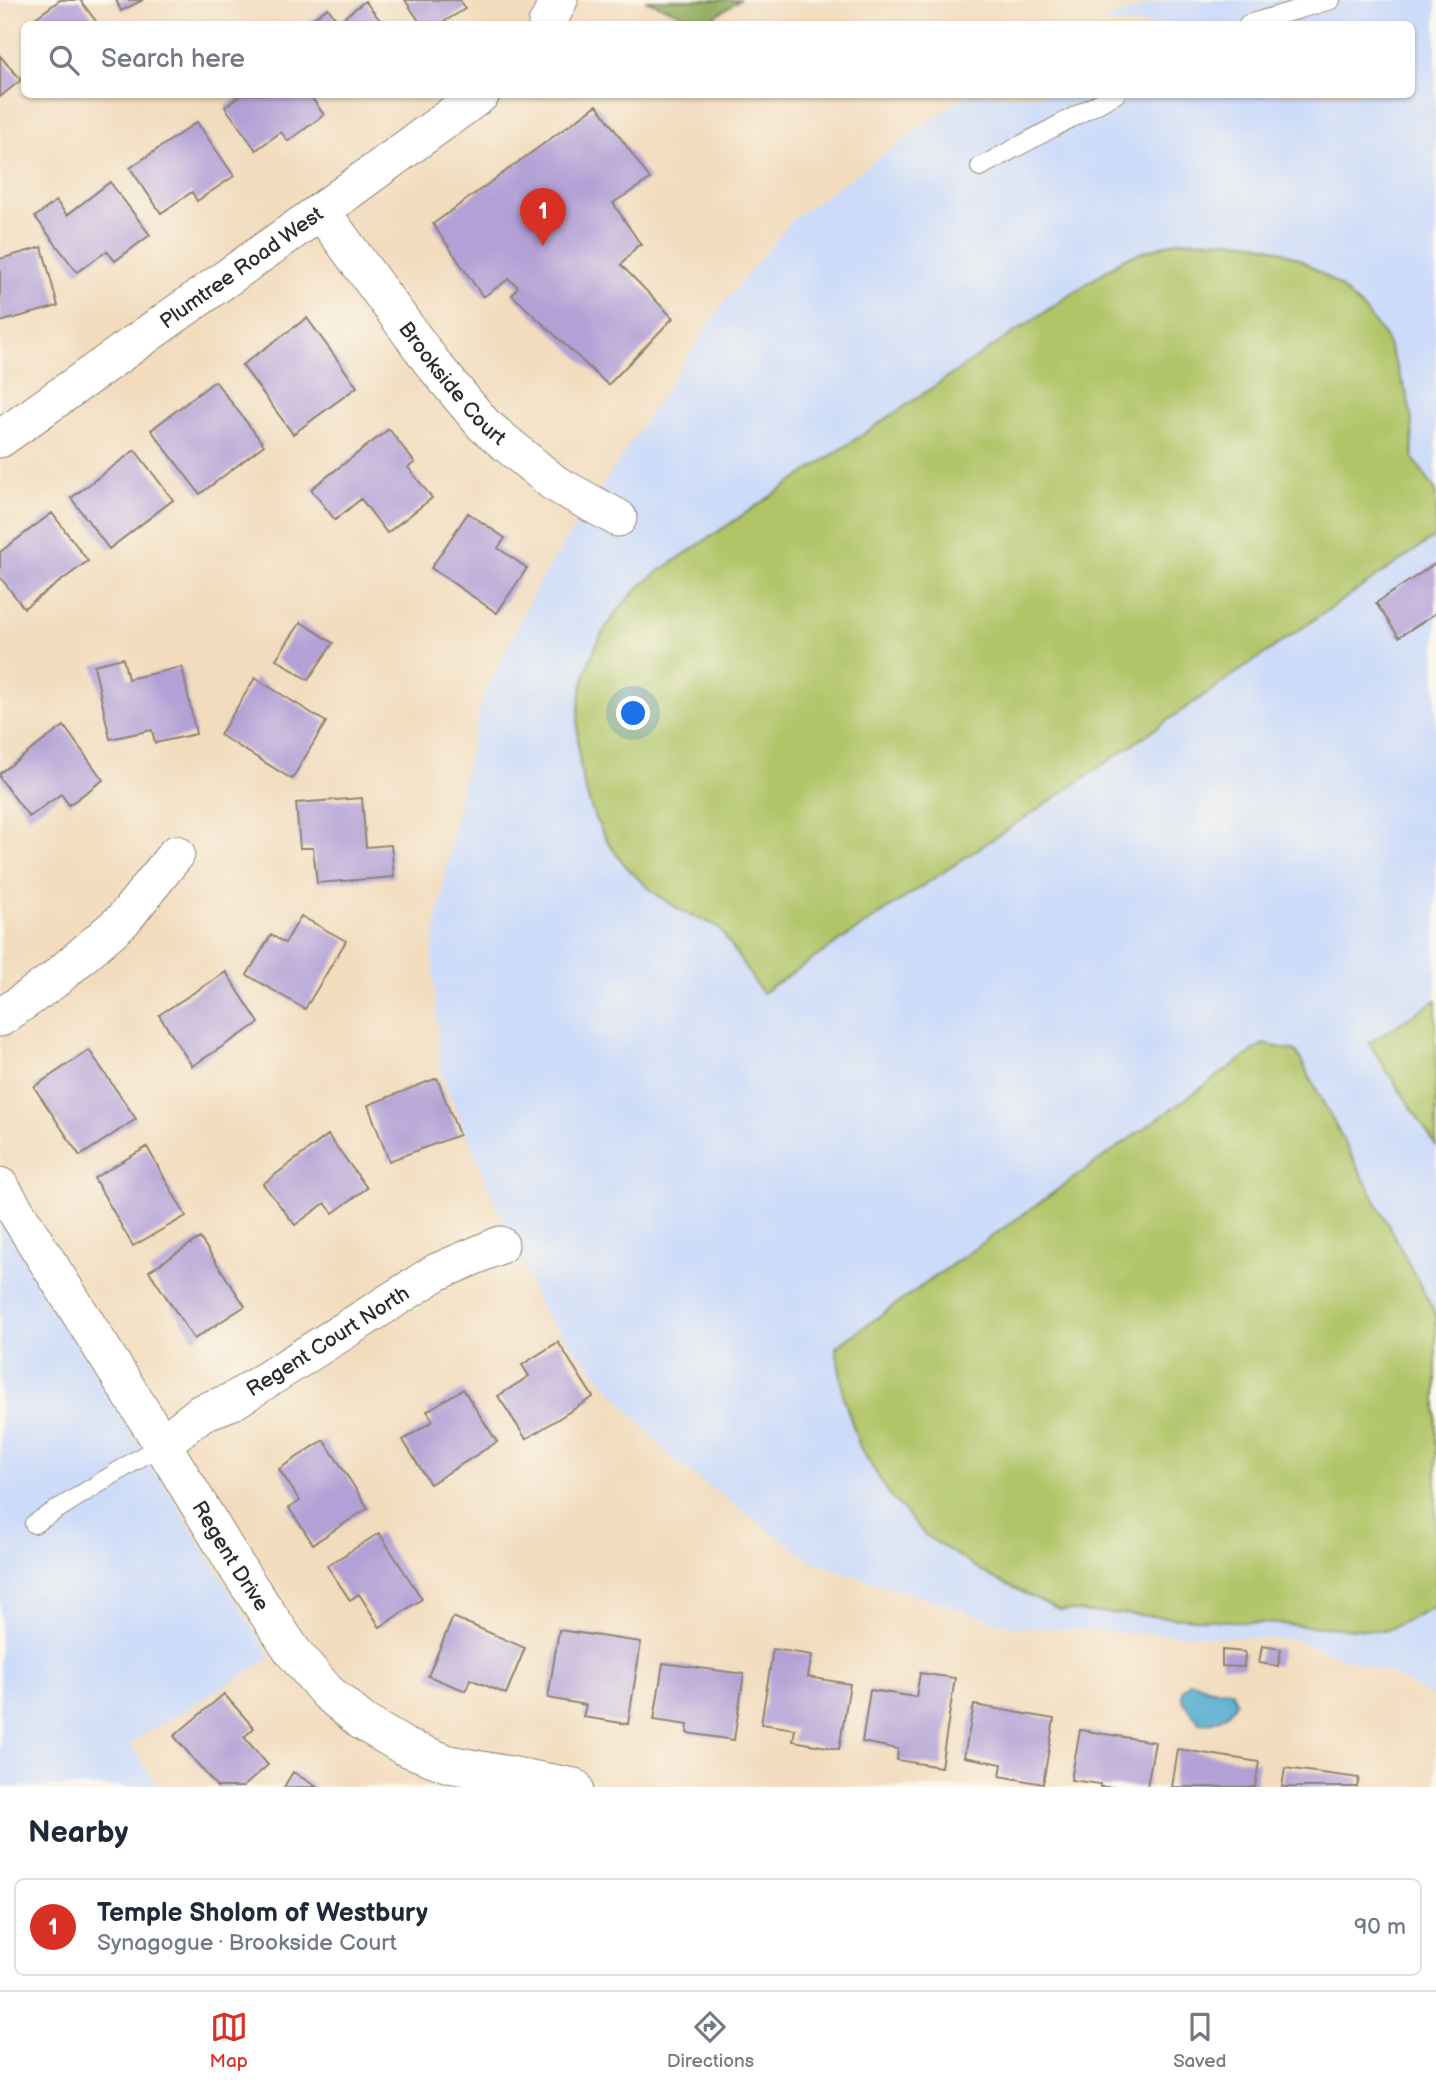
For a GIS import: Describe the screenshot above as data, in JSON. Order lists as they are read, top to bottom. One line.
{"streets":{"street":["Plumtree Road West","Brookside Court","Regent Court North","Regent Drive"]},"crossings":[["Plumtree Road West","Brookside Court"],["Regent Court North","Regent Drive"]],"page":{"search":"Search here","pins":"1","heading":"Nearby","list":[{"mark":"1","name":"Temple Sholom of Westbury","note":"Synagogue · Brookside Court","value":"90 m"}],"nav":["Map","Directions","Saved"]}}
